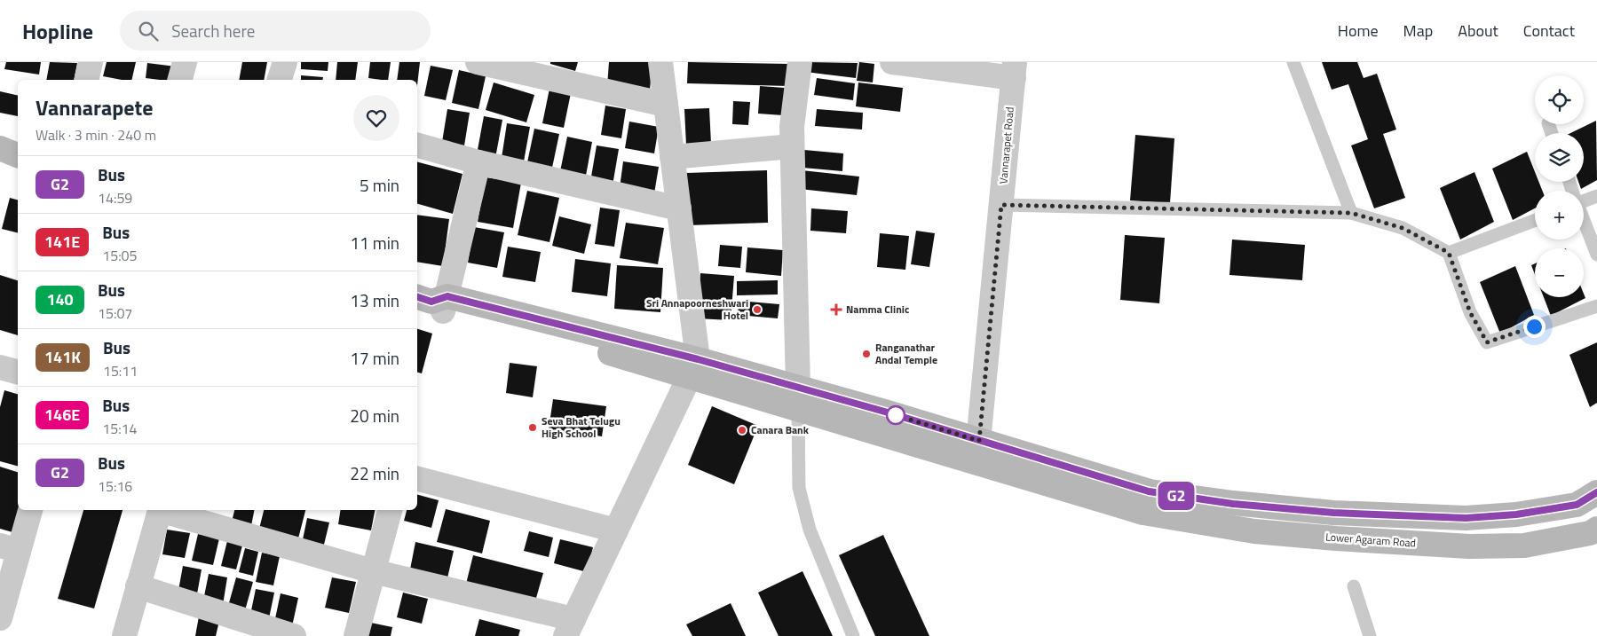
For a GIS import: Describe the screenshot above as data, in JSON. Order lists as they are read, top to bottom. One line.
{"streets":{"main road":["Lower Agaram Road"],"street":["Vannarapet Road"]},"crossings":[["Vannarapet Road","Lower Agaram Road"]],"places":{"other":["Sri Annapoorneshwari Hotel","Ranganathar Andal Temple","Seva Bhat Telugu High School","Canara Bank"],"health":["Namma Clinic"]},"lines":["bus line G2"],"page":{"header":"Hopline","search":"Search here","nav":["Home","Map","About","Contact"],"on_map":"G2","map_buttons":["+","−"],"heading":["Vannarapete","Walk · 3 min · 240 m"],"list":[{"mark":"G2","name":"Bus","note":"14:59","value":"5 min"},{"mark":"141E","name":"Bus","note":"15:05","value":"11 min"},{"mark":"140","name":"Bus","note":"15:07","value":"13 min"},{"mark":"141K","name":"Bus","note":"15:11","value":"17 min"},{"mark":"146E","name":"Bus","note":"15:14","value":"20 min"},{"mark":"G2","name":"Bus","note":"15:16","value":"22 min"}]}}
